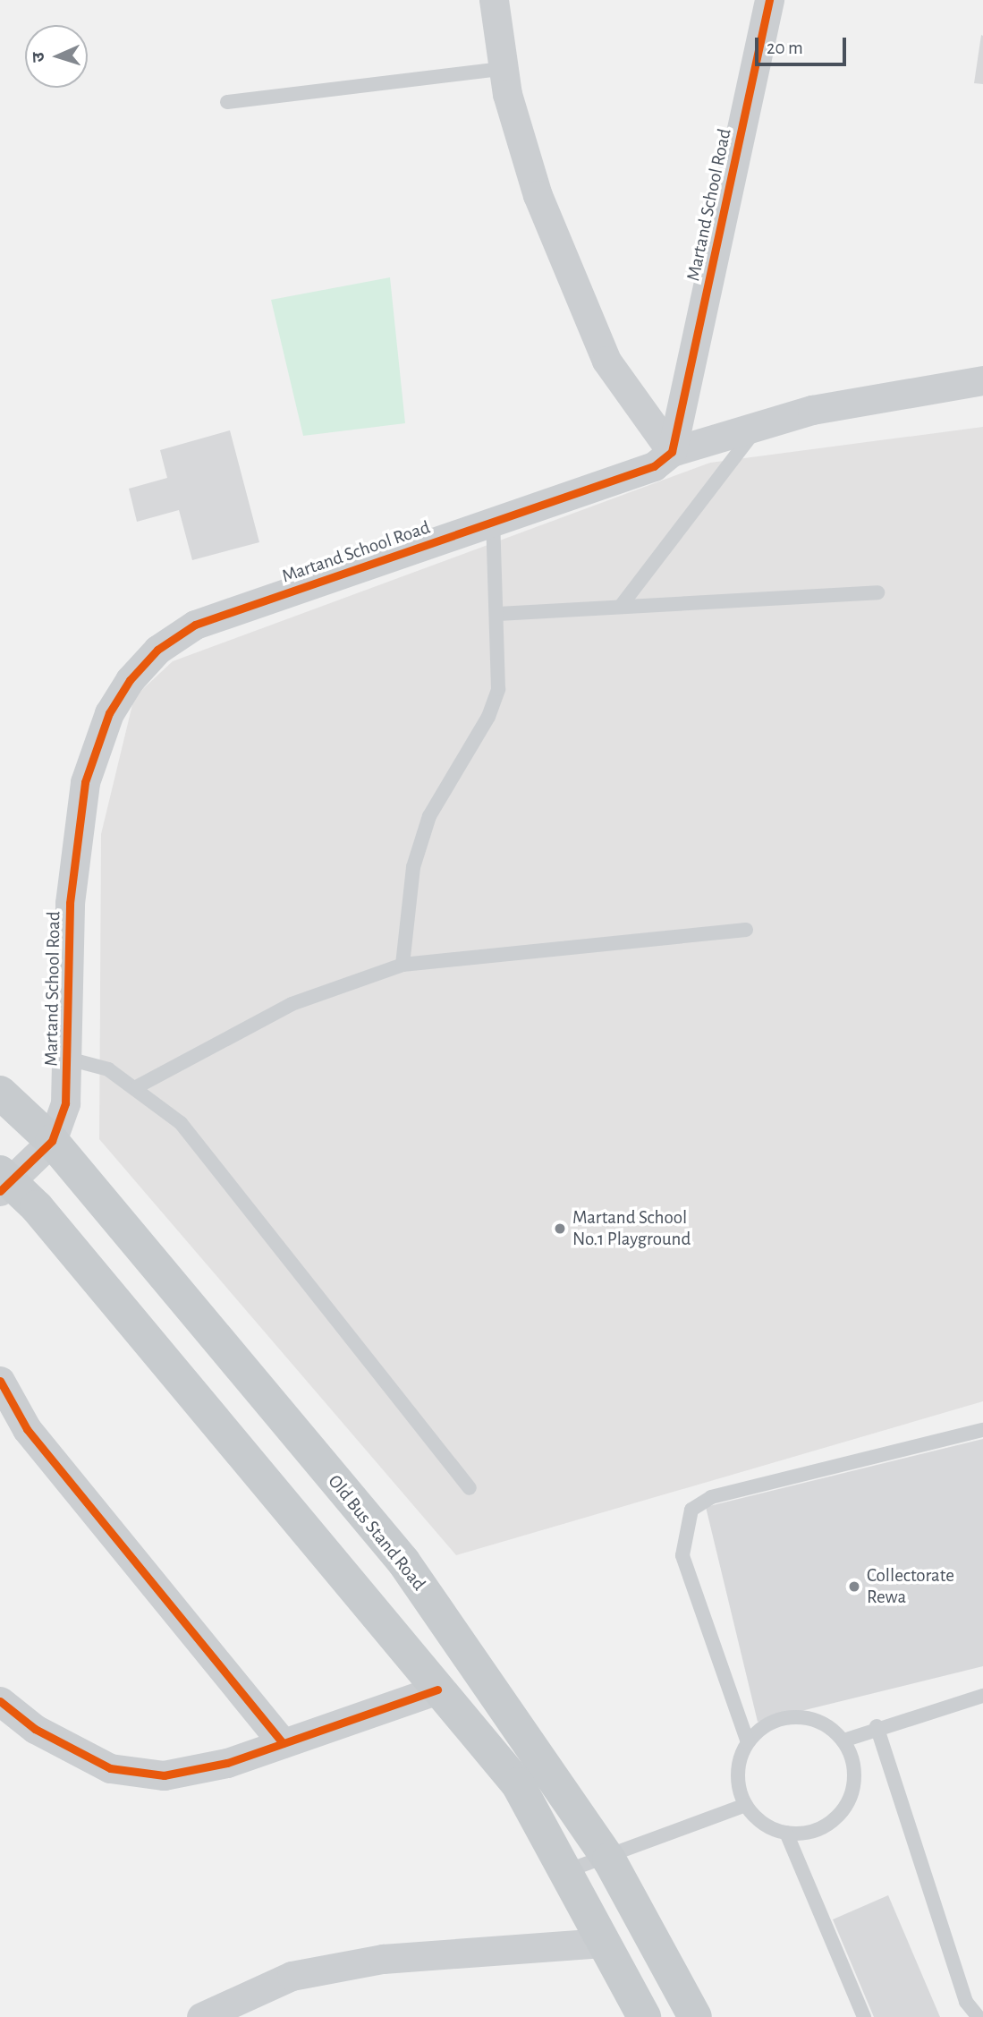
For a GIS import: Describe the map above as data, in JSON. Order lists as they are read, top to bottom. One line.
{"streets":{"main road":["Old Bus Stand Road"],"street":["Martand School Road"]},"crossings":[["Martand School Road","Old Bus Stand Road"]],"places":["Martand School No.1 Playground","Collectorate Rewa"],"scale_bar":"20 m","north":"left"}
